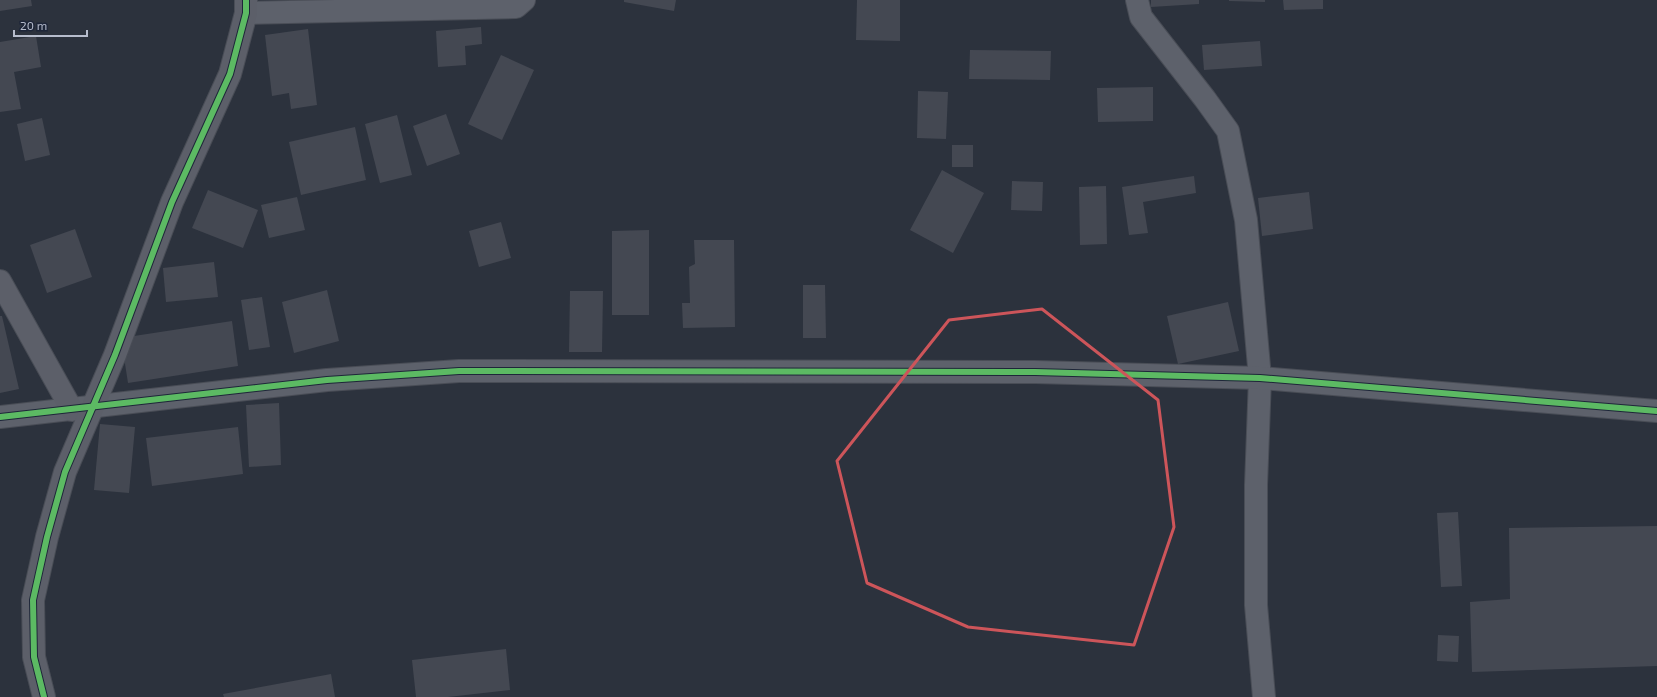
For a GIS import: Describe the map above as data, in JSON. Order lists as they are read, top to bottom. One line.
{"scale_bar":"20 m"}
